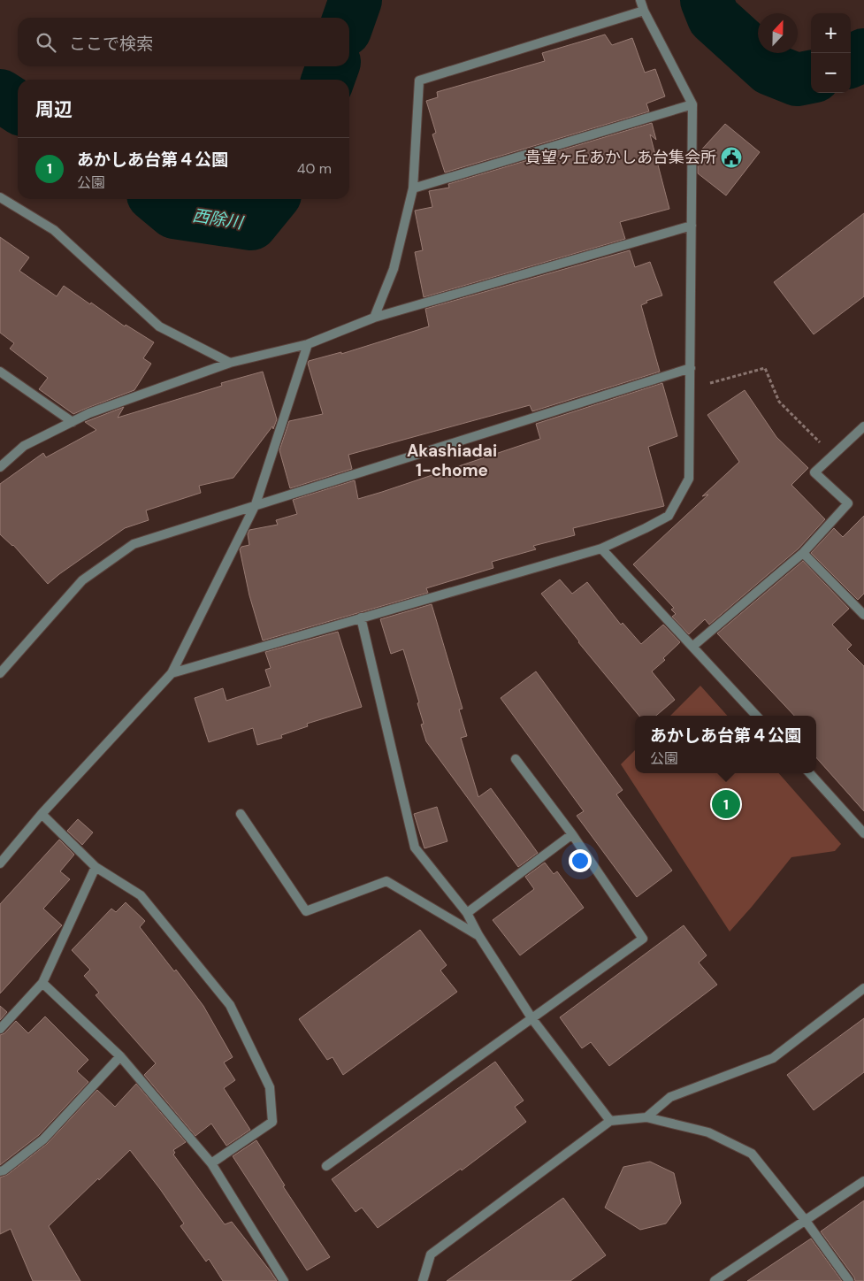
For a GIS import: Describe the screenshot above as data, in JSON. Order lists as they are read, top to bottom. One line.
{"districts":["Akashiadai 1-chome"],"water":["西除川"],"places":{"public building":["貴望ヶ丘あかしあ台集会所"]},"north":"top","page":{"map_buttons":["+","−"],"search":"ここで検索","heading":"周辺","list":[{"mark":"1","name":"あかしあ台第４公園","note":"公園","value":"40 m"}],"popup":["あかしあ台第４公園","公園"],"pins":"1"}}
